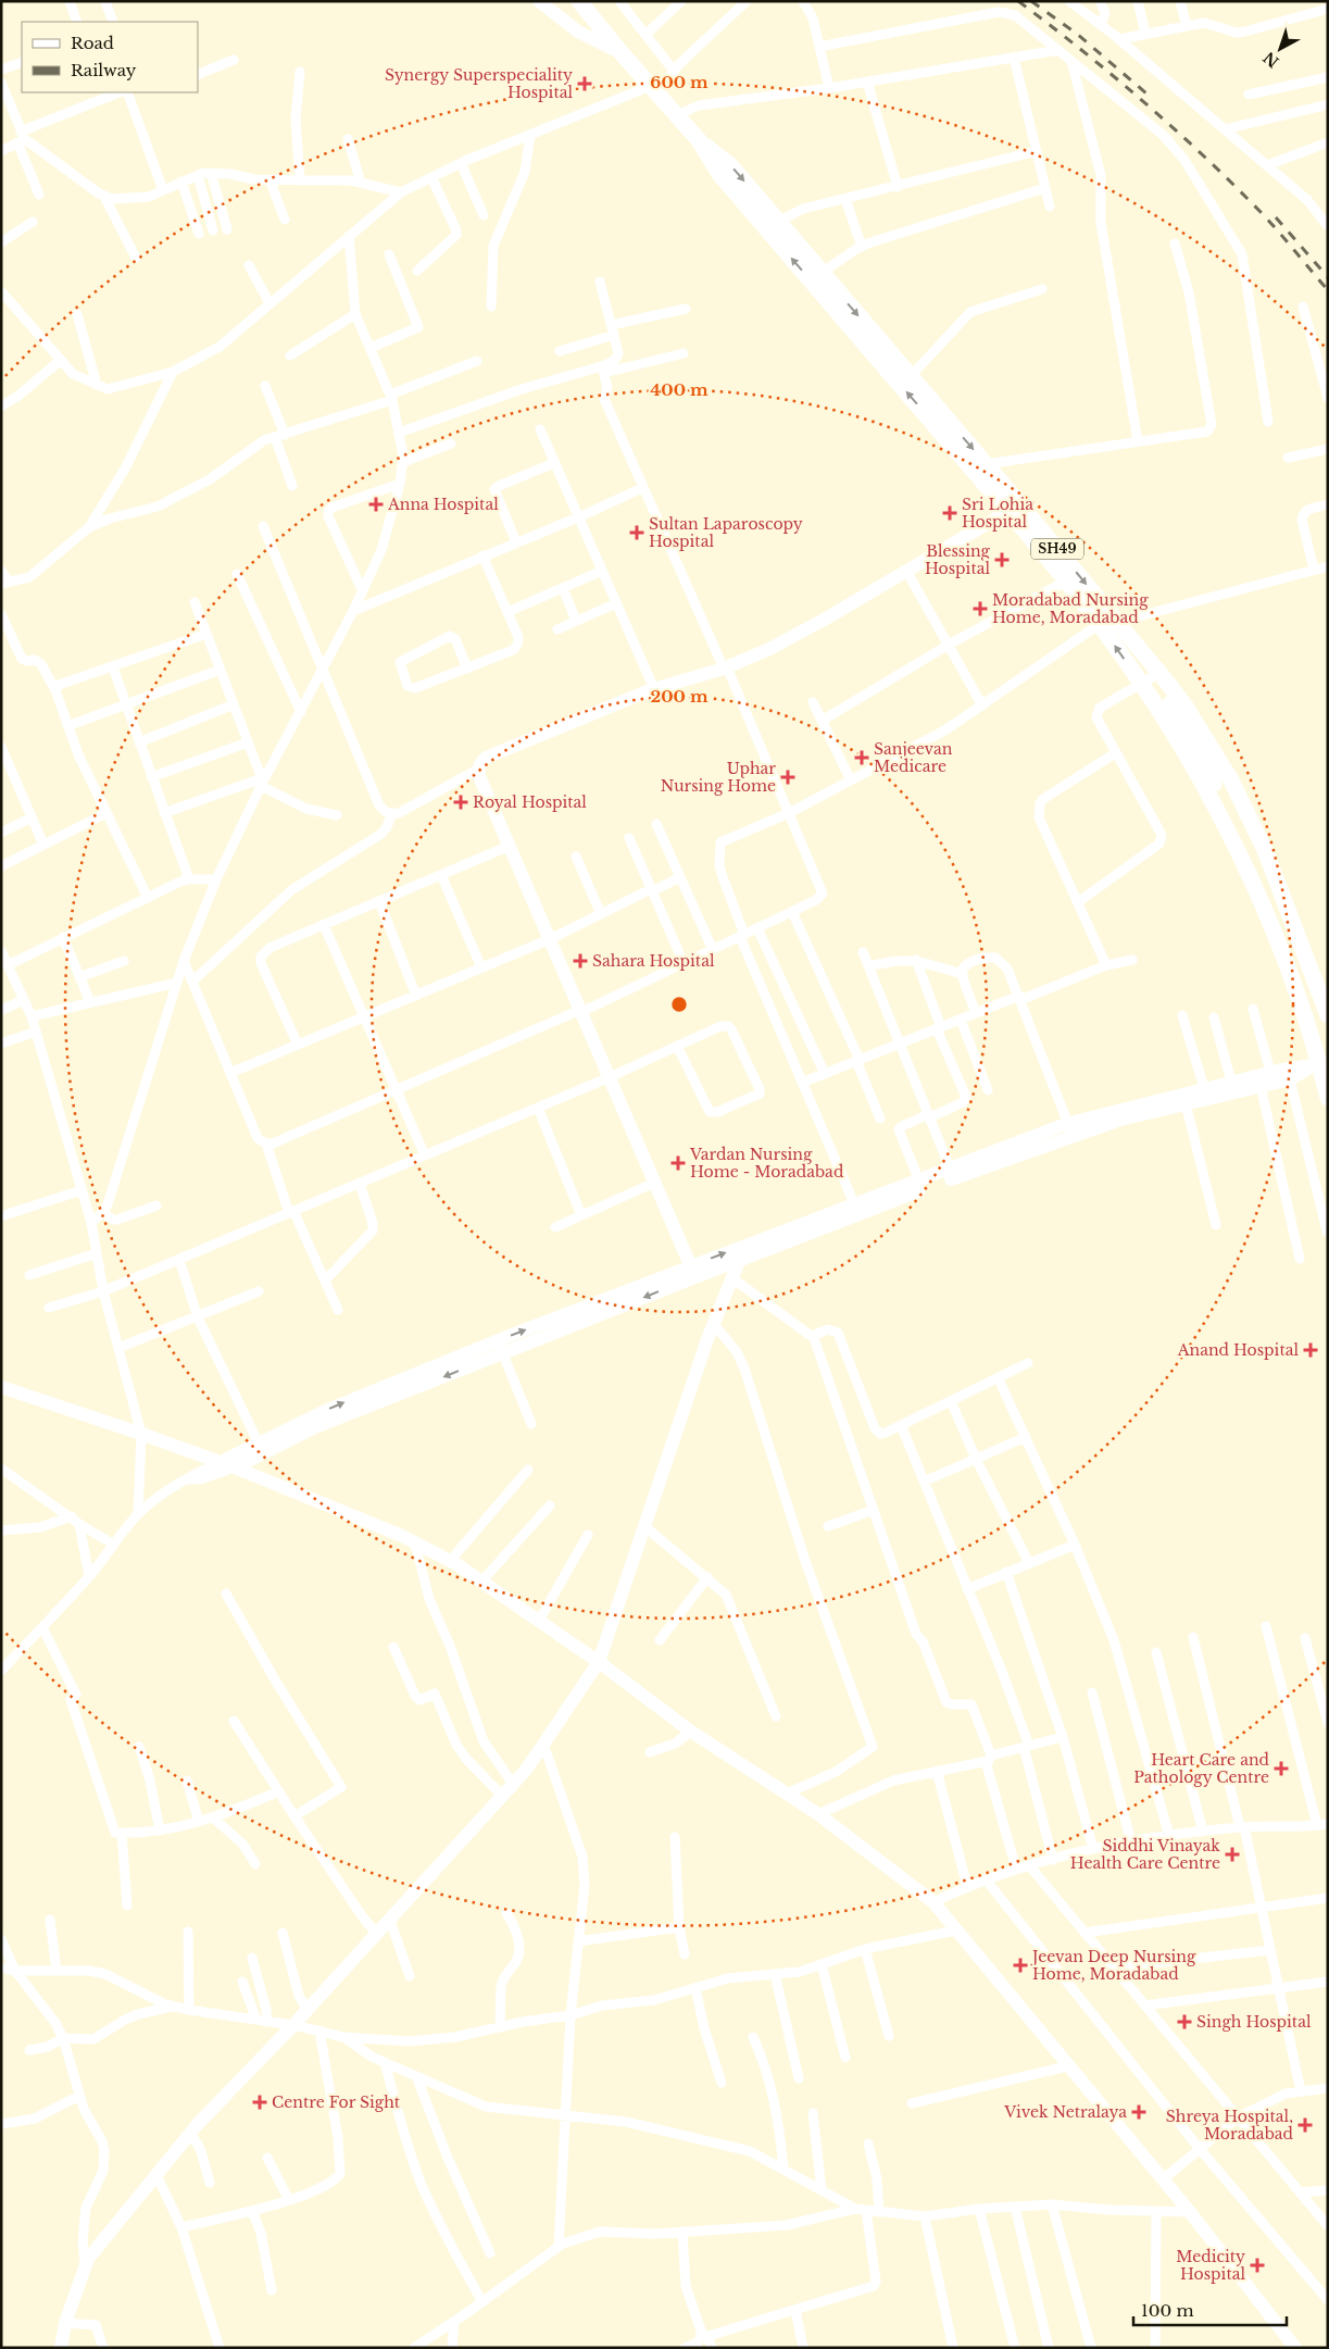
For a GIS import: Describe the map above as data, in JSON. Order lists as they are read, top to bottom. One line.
{"streets":{"main road":["SH49"]},"places":{"health":["Synergy Superspeciality Hospital","Anna Hospital","Sri Lohia Hospital","Sultan Laparoscopy Hospital","Blessing Hospital","Moradabad Nursing Home, Moradabad","Sanjeevan Medicare","Uphar Nursing Home","Royal Hospital","Sahara Hospital","Vardan Nursing Home - Moradabad","Anand Hospital","Heart Care and Pathology Centre","Siddhi Vinayak Health Care Centre","Jeevan Deep Nursing Home, Moradabad","Singh Hospital","Centre For Sight","Vivek Netralaya","Shreya Hospital, Moradabad","Medicity Hospital"]},"legend":["Road","Railway"],"scale_bar":"100 m","north":"bottom left","rings":["600 m","400 m","200 m"]}
